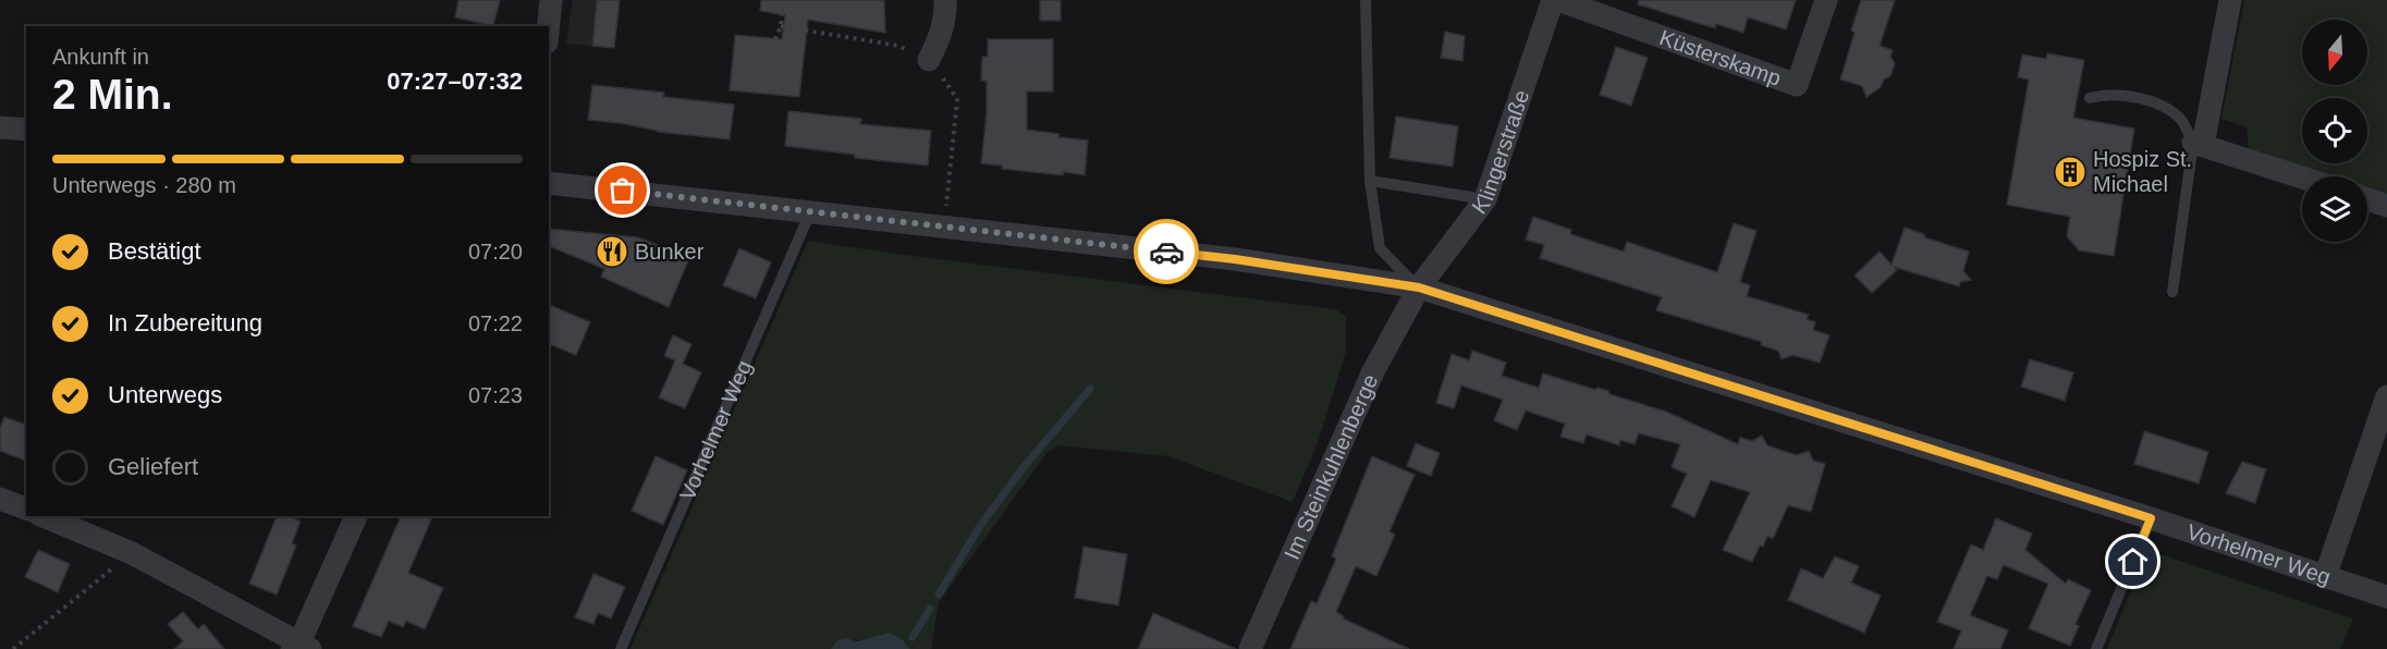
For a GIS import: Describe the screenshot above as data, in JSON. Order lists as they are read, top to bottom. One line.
{"streets":{"street":["Küsterskamp","Klingerstraße","Vorhelmer Weg","Im Steinkuhlenberge"]},"crossings":[["Küsterskamp","Klingerstraße"],["Klingerstraße","Vorhelmer Weg"],["Klingerstraße","Im Steinkuhlenberge"],["Vorhelmer Weg","Im Steinkuhlenberge"]],"places":{"building":["Hospiz St. Michael"],"restaurant":["Bunker"]},"north":"bottom","page":{"heading":["2 Min.","Ankunft in","07:27–07:32"],"bar":"Unterwegs · 280 m","list":[["Bestätigt","07:20"],["In Zubereitung","07:22"],["Unterwegs","07:23"],"Geliefert"]}}
